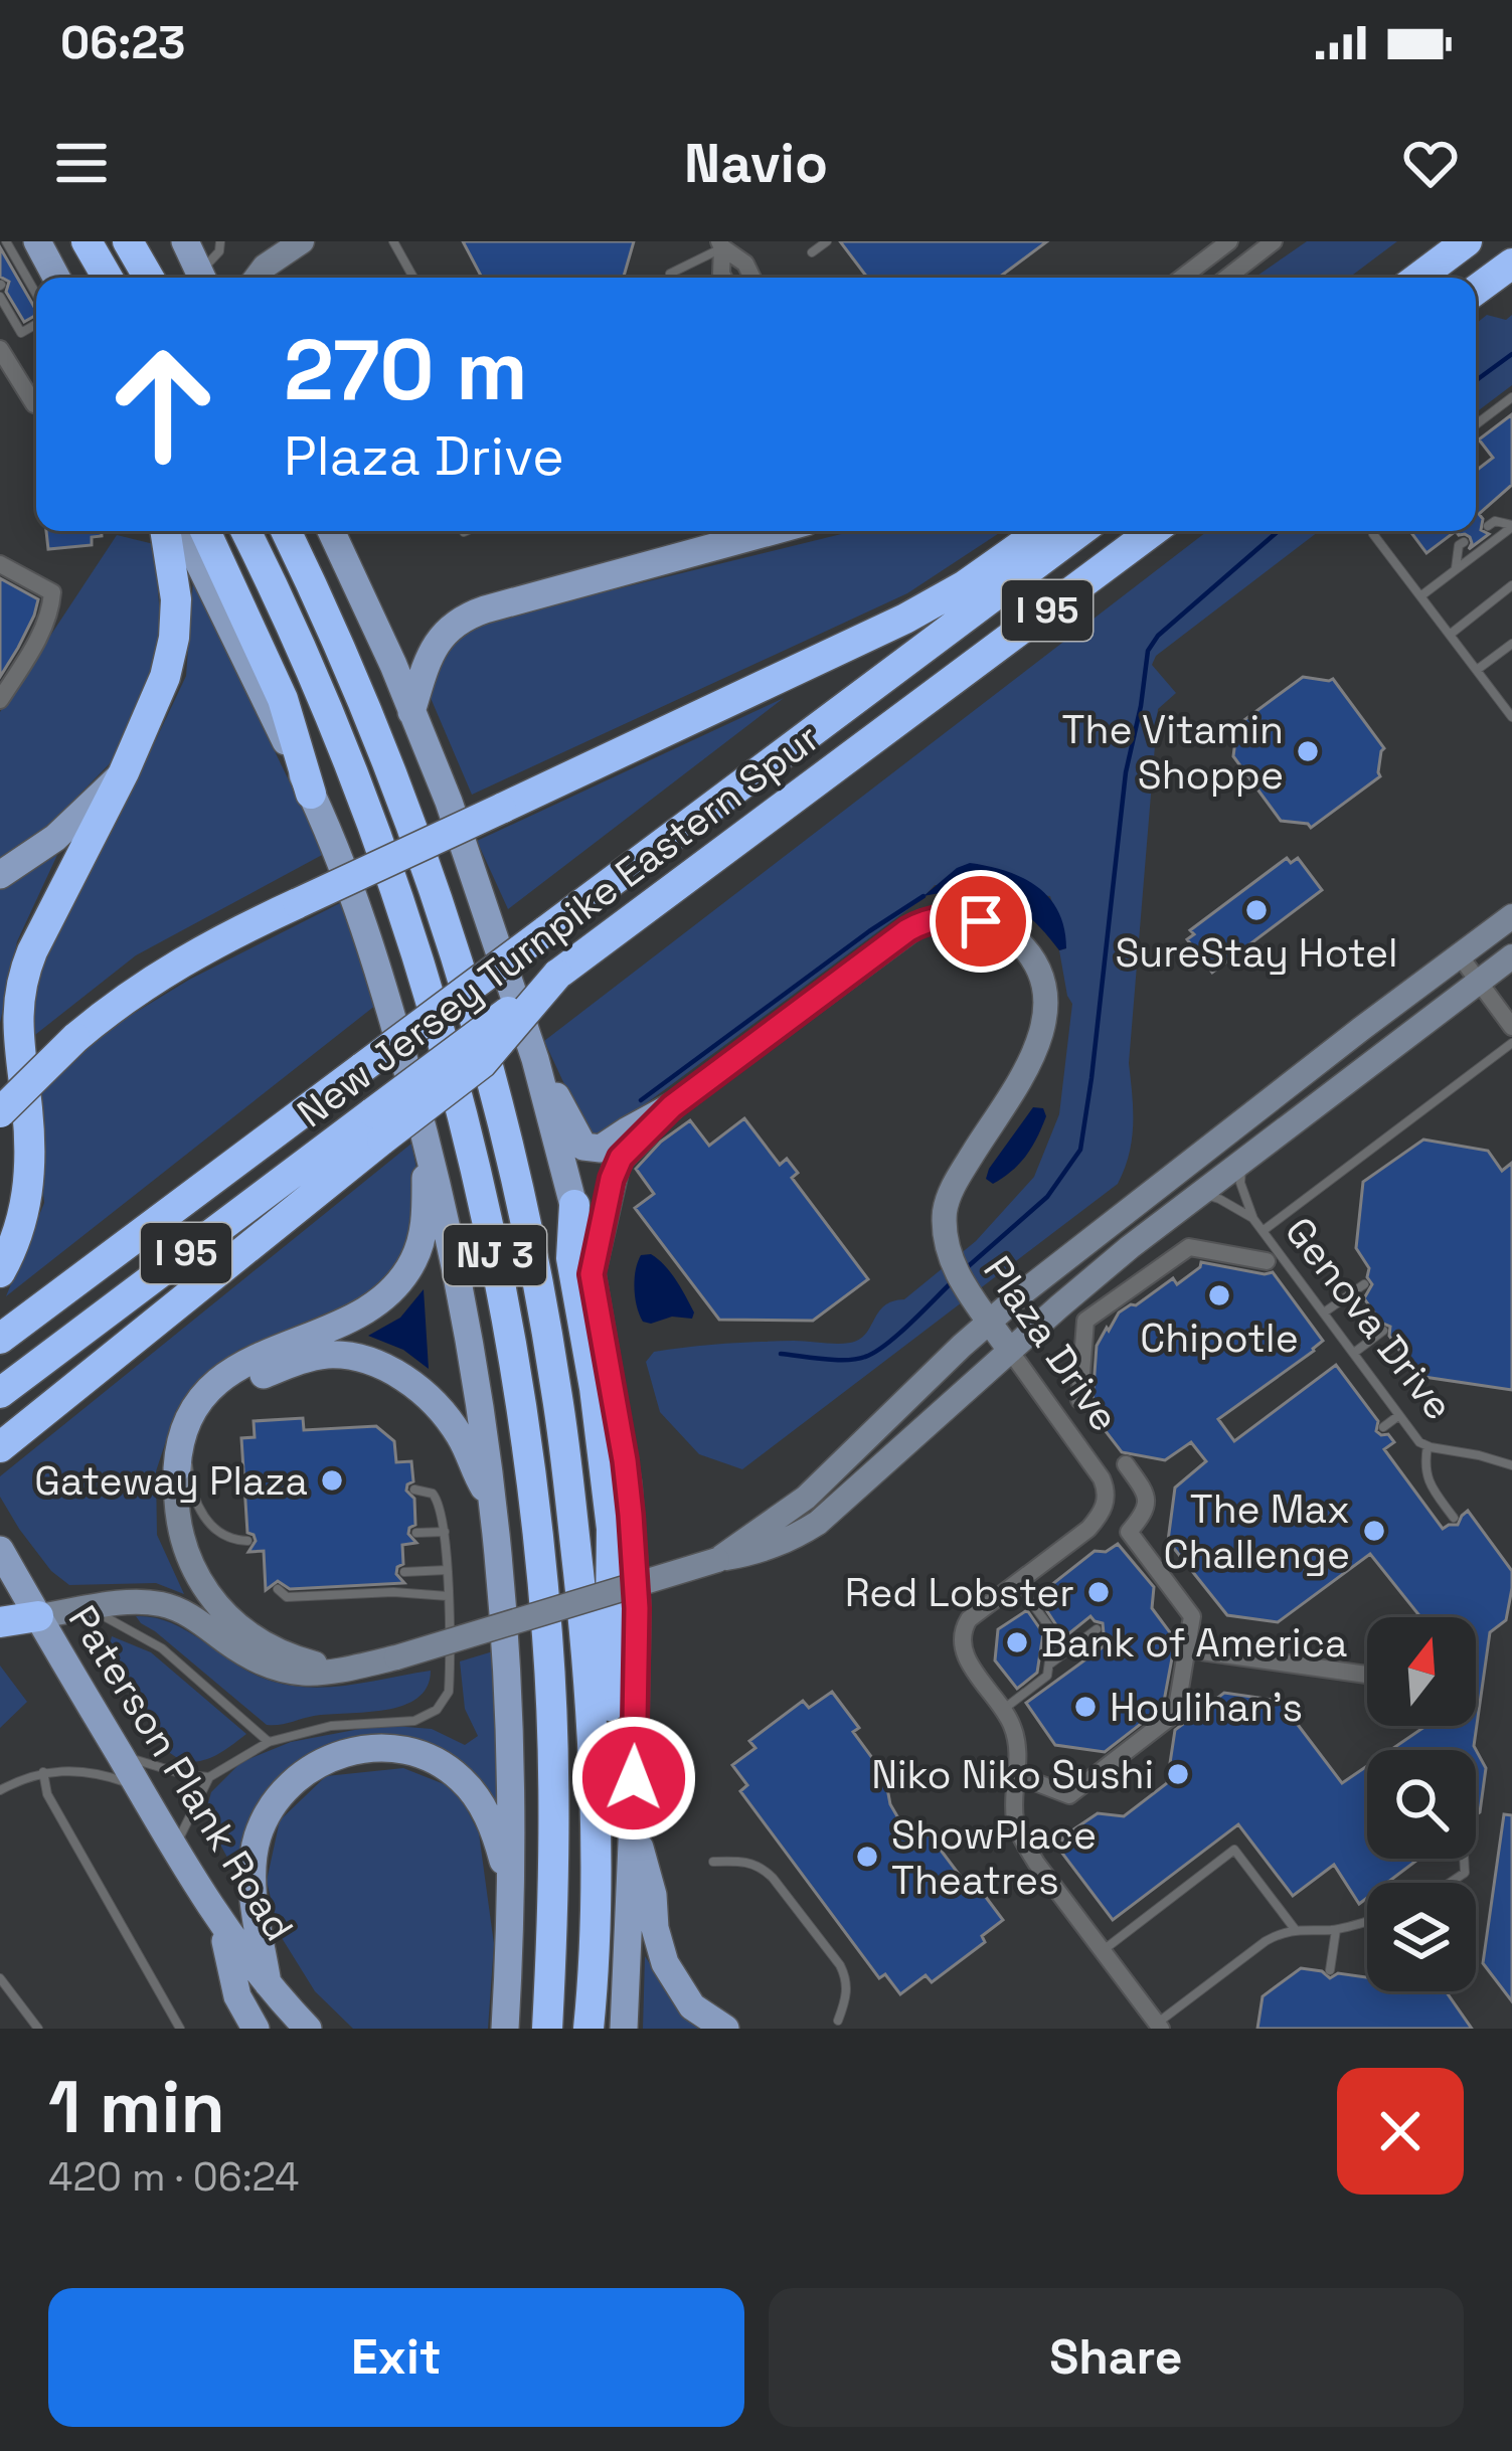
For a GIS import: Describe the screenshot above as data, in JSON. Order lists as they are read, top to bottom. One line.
{"streets":{"highway":["I 95","New Jersey Turnpike Eastern Spur","NJ 3"],"main road":["Paterson Plank Road"],"street":["Plaza Drive"],"lane":["Genova Drive"]},"places":["The Vitamin Shoppe","SureStay Hotel","Chipotle","Gateway Plaza","The Max Challenge","Red Lobster","Bank of America","Houlihan's","Niko Niko Sushi","ShowPlace Theatres"],"north":"top","page":{"status":"06:23","header":"Navio","turn":["270 m","Plaza Drive"],"heading":["1 min","420 m · 06:24"],"buttons":["Exit","Share"]}}
